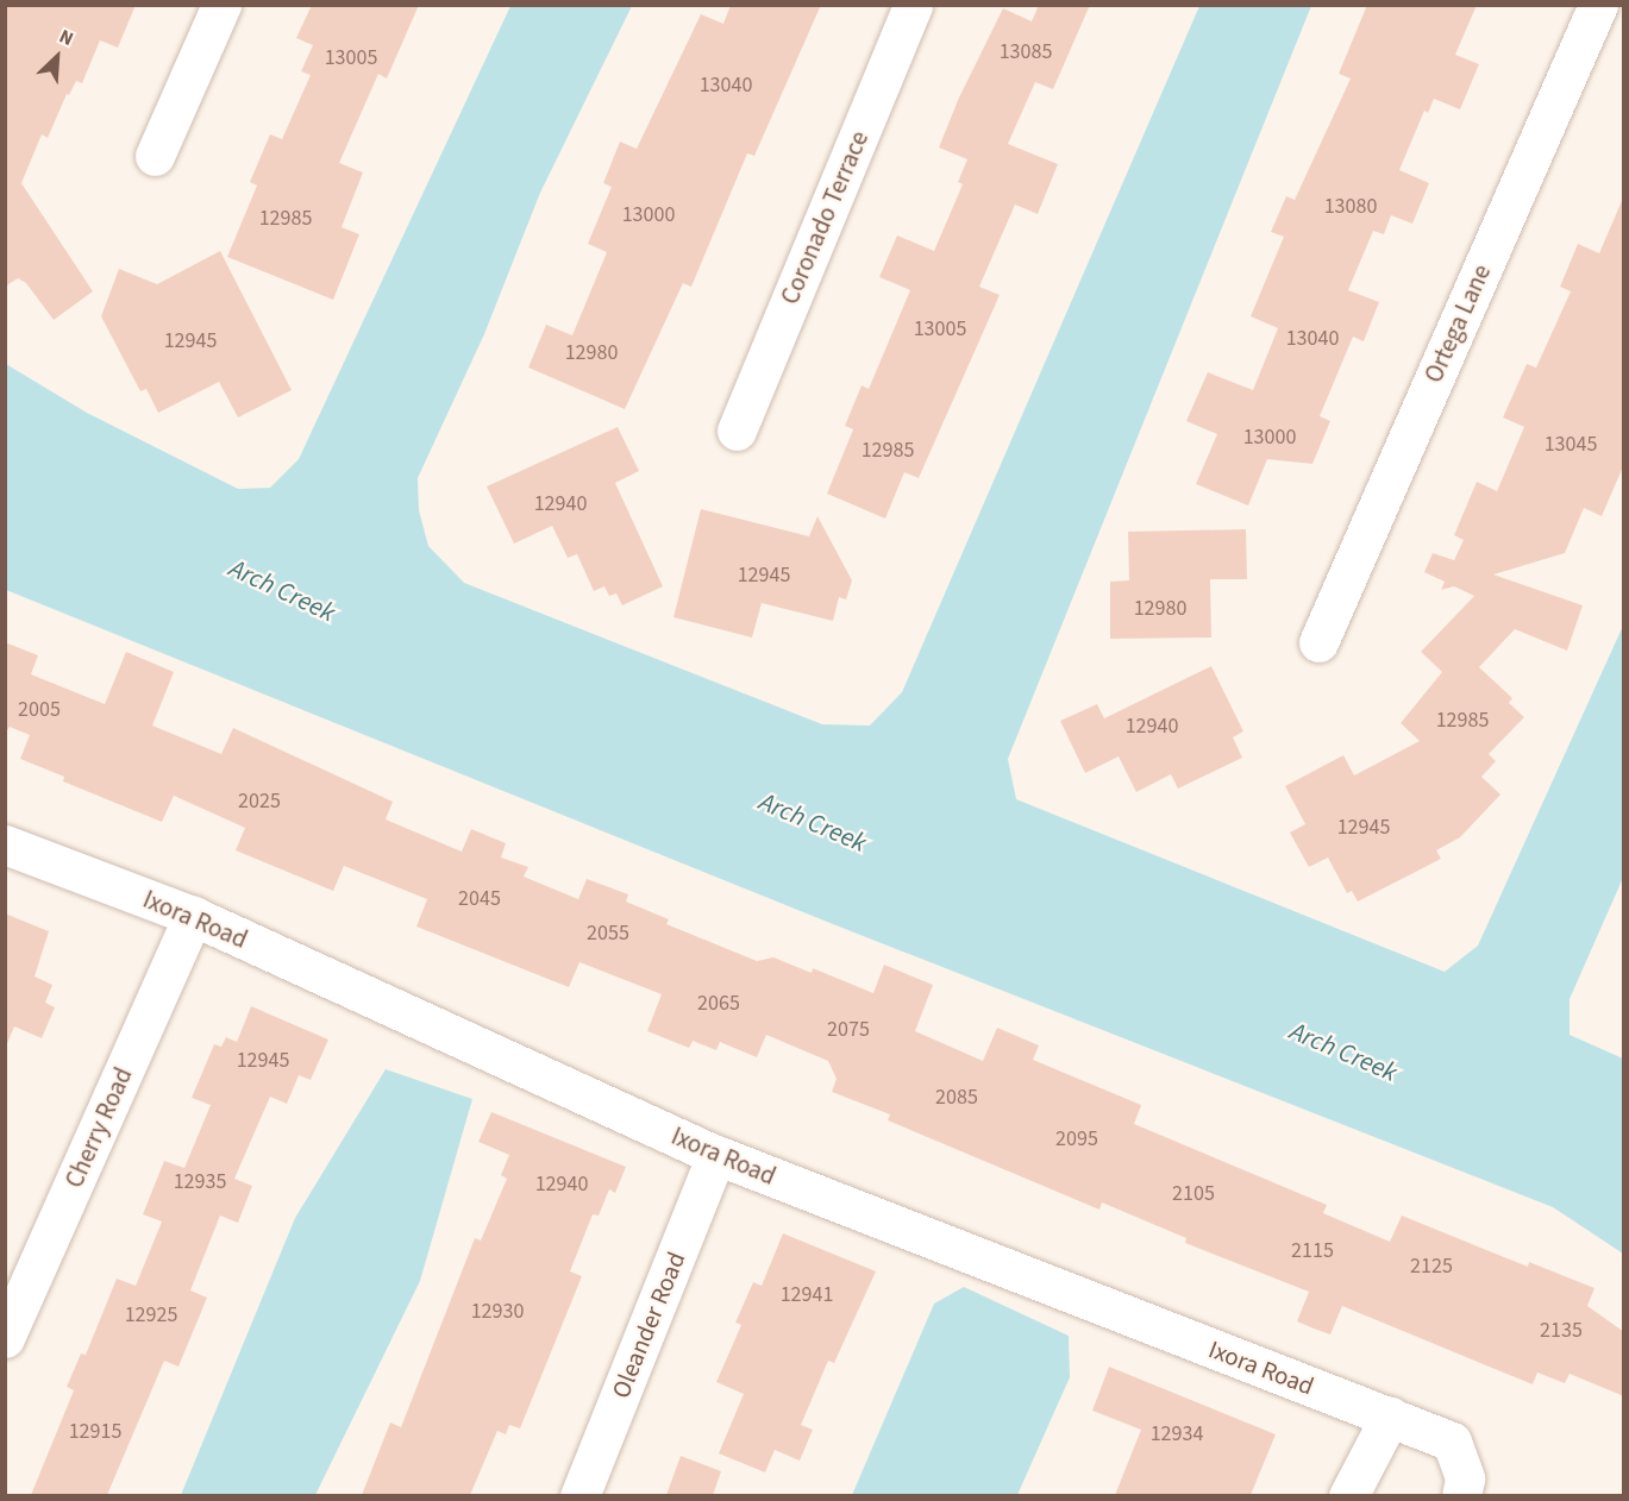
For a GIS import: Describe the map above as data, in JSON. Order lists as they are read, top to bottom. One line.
{"streets":{"street":["Coronado Terrace","Ortega Lane","Ixora Road","Cherry Road","Oleander Road"]},"crossings":[["Ixora Road","Cherry Road"],["Ixora Road","Oleander Road"]],"water":["Arch Creek"],"house_numbers":["13085","13005","13040","13080","13000","12985","13005","13040","12945","12980","13000","13045","12985","12940","12945","12980","2005","12985","12940","2025","12945","2045","2055","2065","2075","12945","2085","2095","12935","12940","2105","2115","2125","12941","12930","12925","2135","12915","12934"],"north":"top right"}
